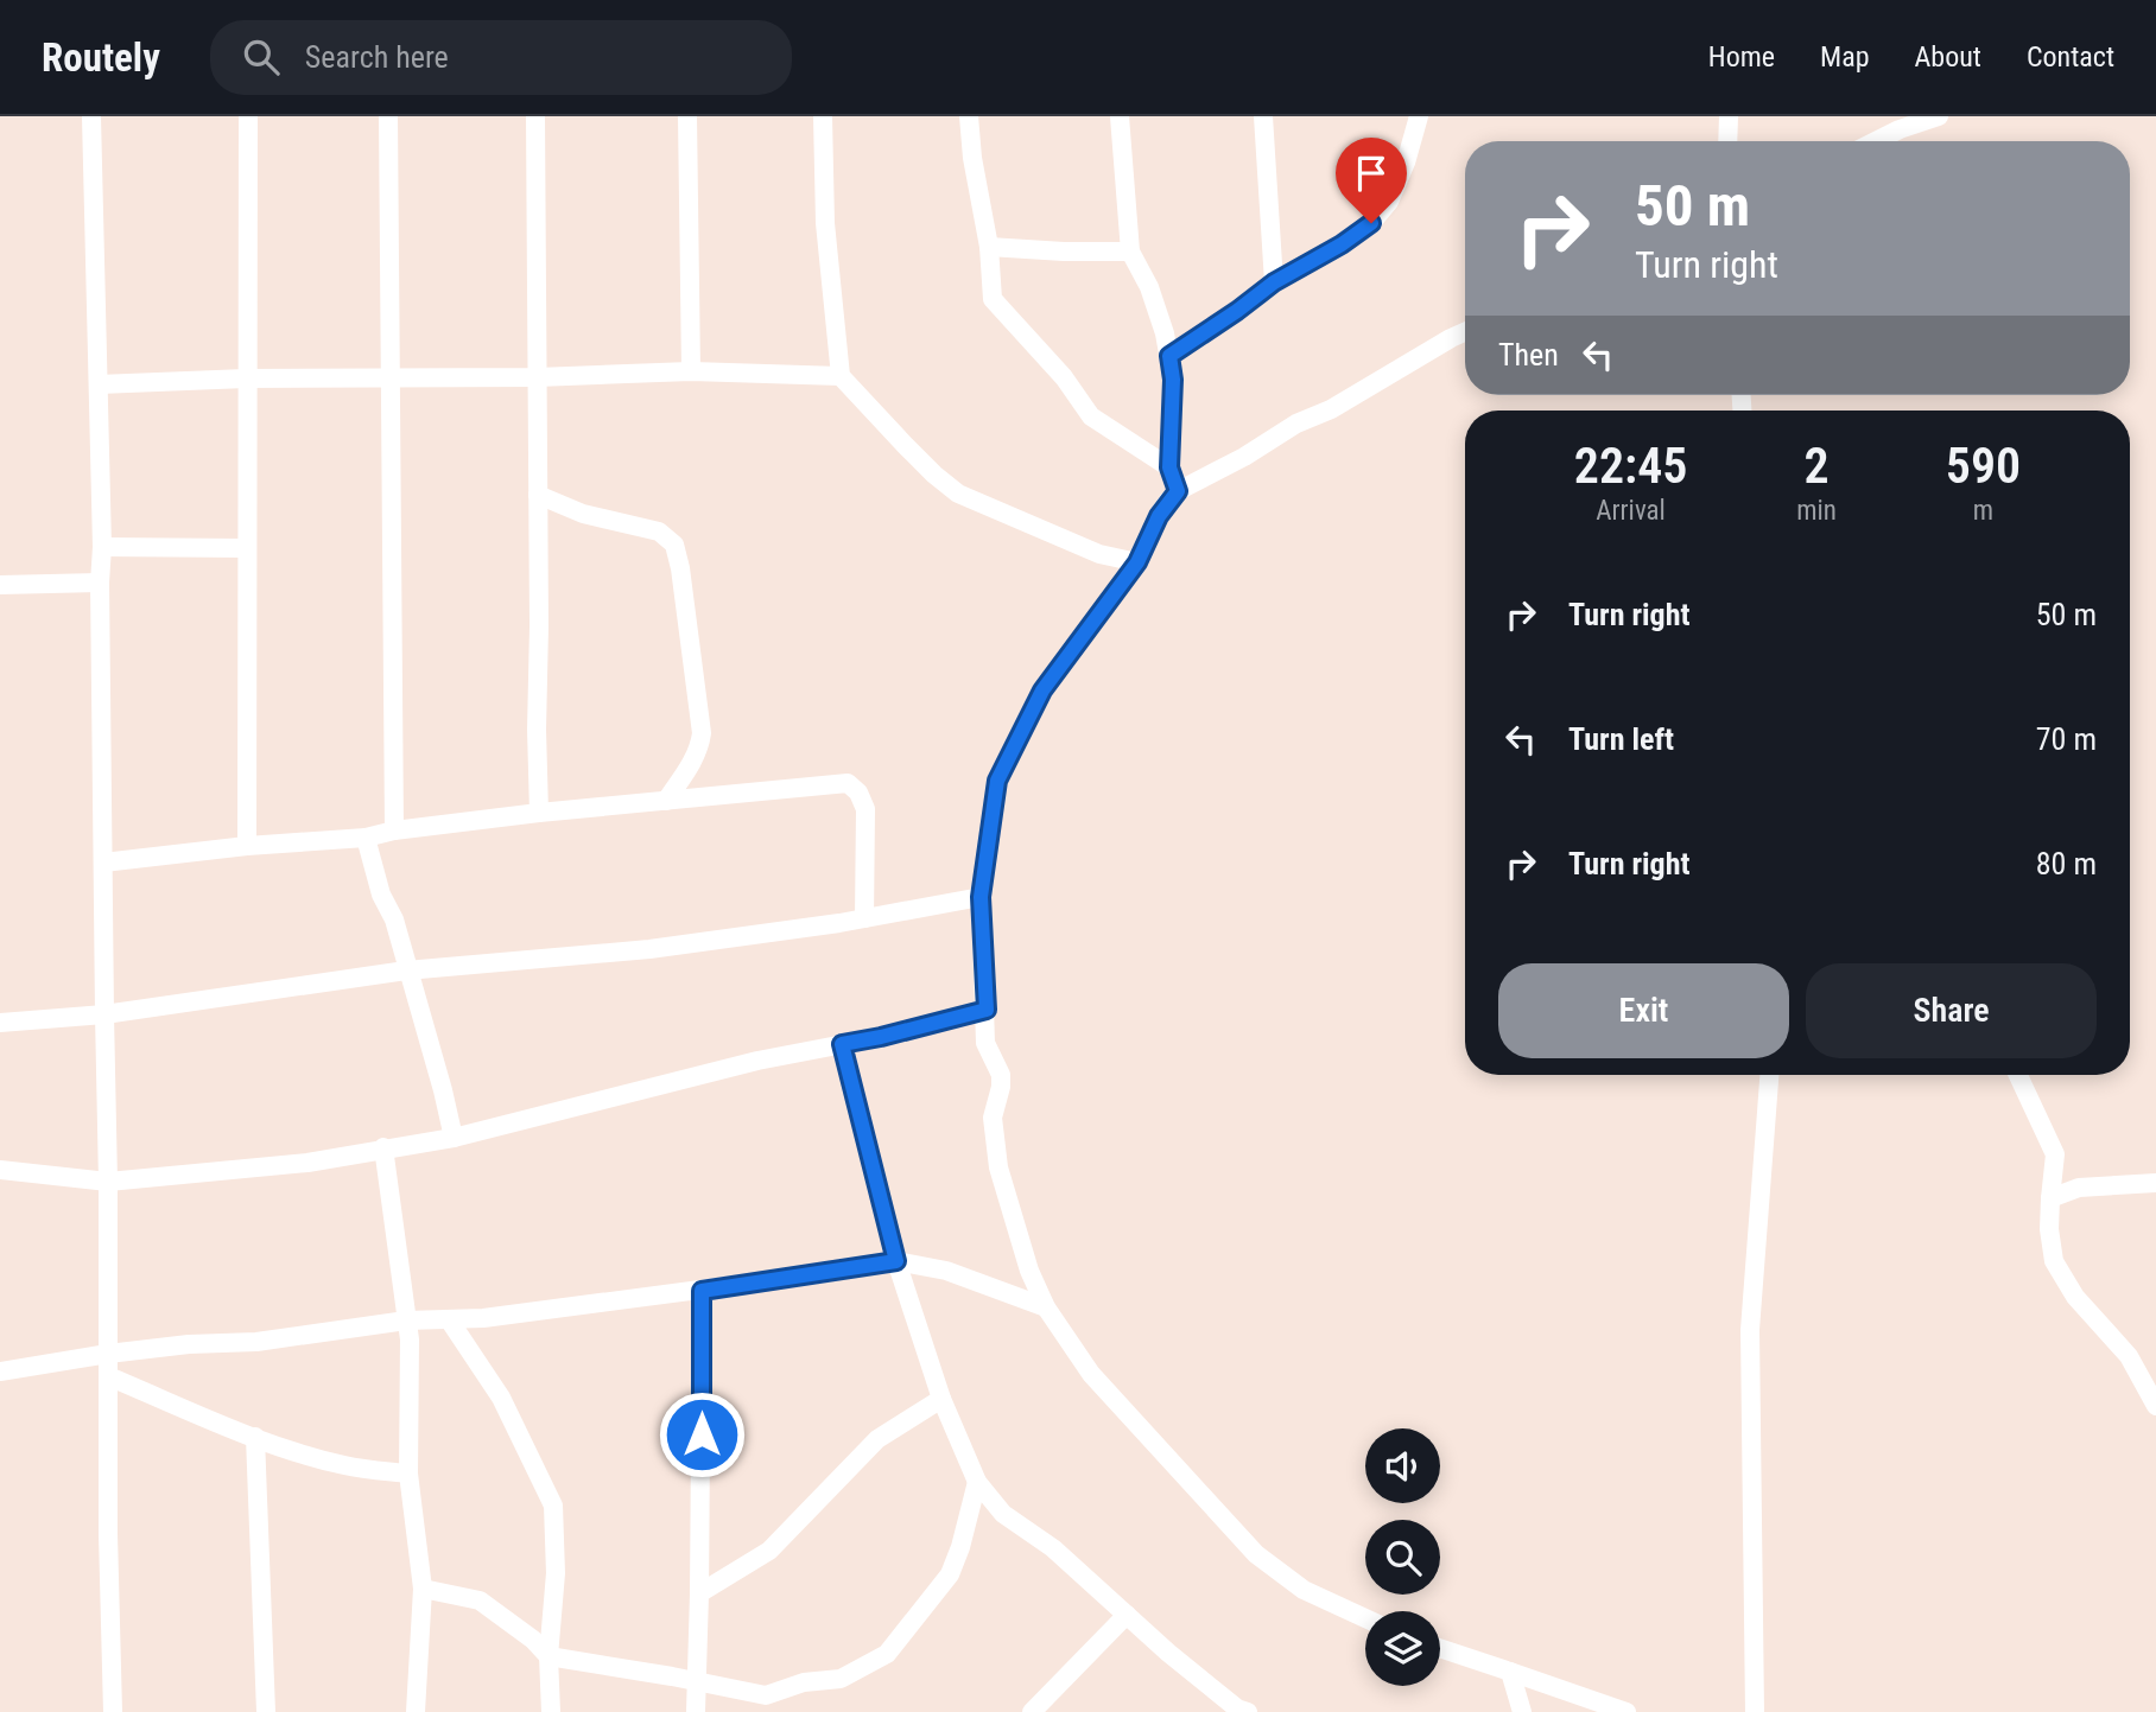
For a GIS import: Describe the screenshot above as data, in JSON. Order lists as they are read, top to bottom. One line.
{"page":{"header":"Routely","search":"Search here","nav":["Home","Map","About","Contact"],"turn":["50 m","Turn right"],"then":"Then","eta":["22:45","Arrival","2","min","590","m"],"list":[{"name":"Turn right","value":"50 m"},{"name":"Turn left","value":"70 m"},{"name":"Turn right","value":"80 m"}],"buttons":["Exit","Share"]}}
